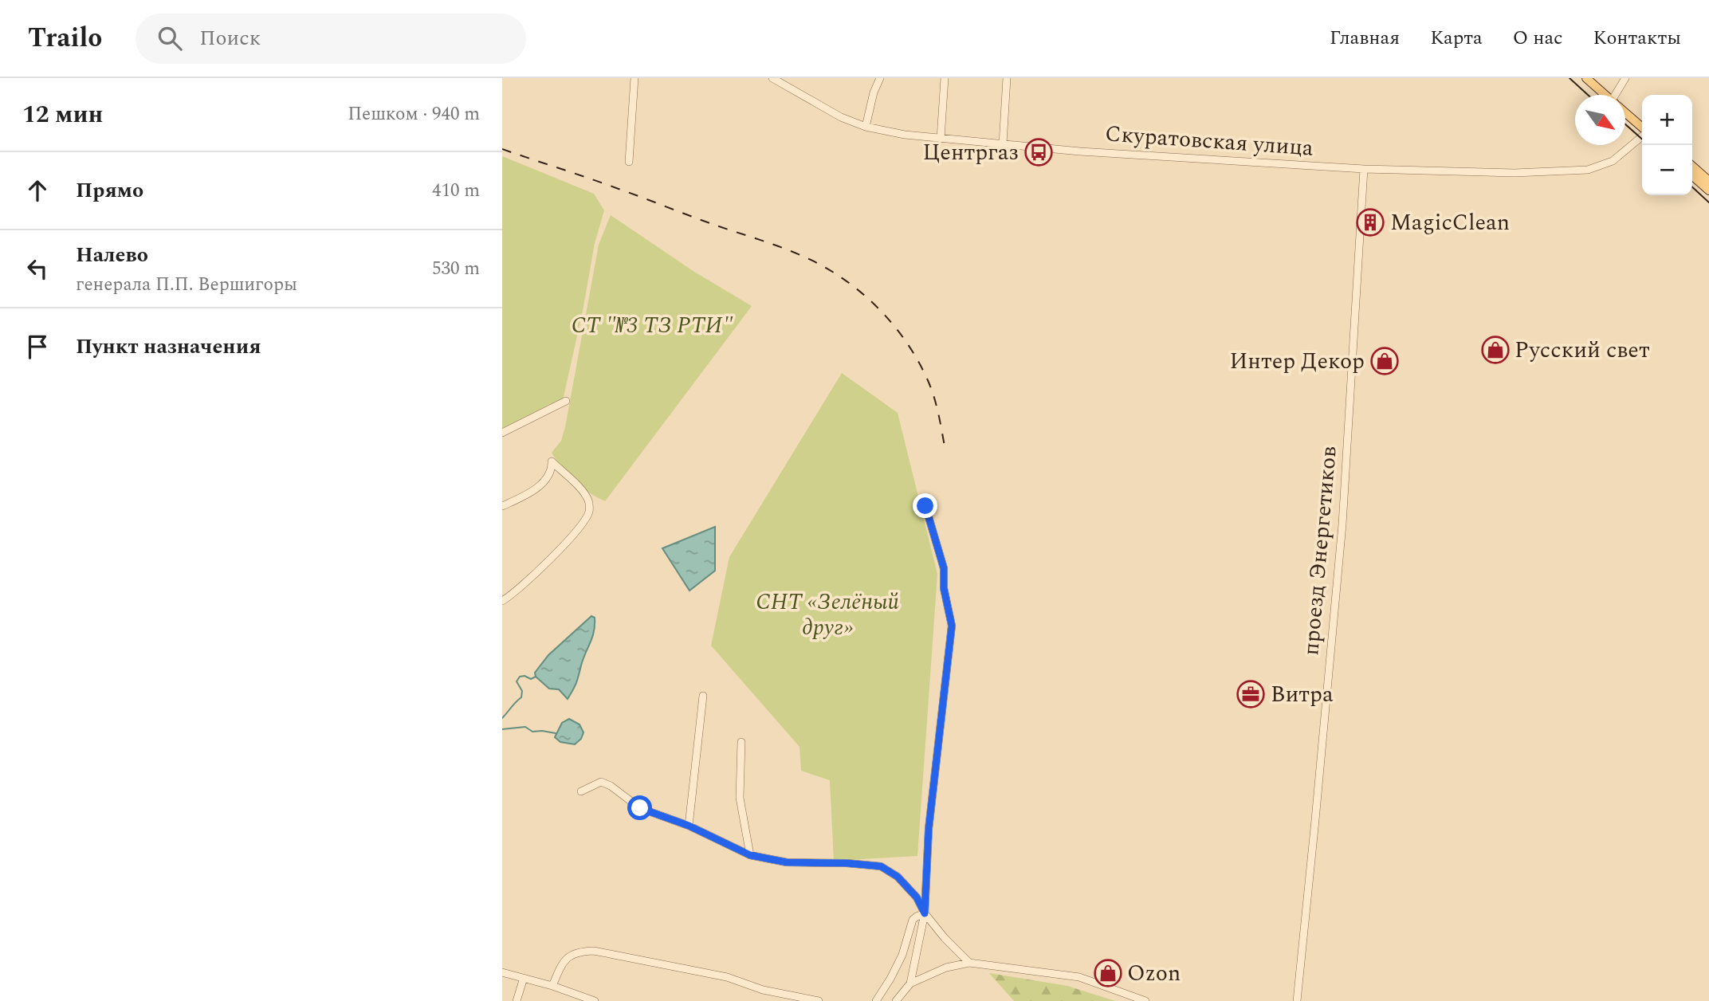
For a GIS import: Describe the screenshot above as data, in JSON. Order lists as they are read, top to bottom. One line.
{"streets":{"street":["Скуратовская улица","проезд Энергетиков"]},"crossings":[["Скуратовская улица","проезд Энергетиков"]],"parks":["СТ \"№3 ТЗ РТИ\"","СНТ «Зелёный друг»"],"places":{"bus stop":["Центргаз"],"building":["MagicClean"],"shop":["Русский свет","Интер Декор","Ozon"],"office":["Витра"]},"north":"bottom right","page":{"header":"Trailo","search":"Поиск","nav":["Главная","Карта","О нас","Контакты"],"heading":["12 мин","Пешком · 940 m"],"map_buttons":["+","−"],"list":[["Прямо","410 m"],["Налево","генерала П.П. Вершигоры","530 m"],"Пункт назначения"]}}
